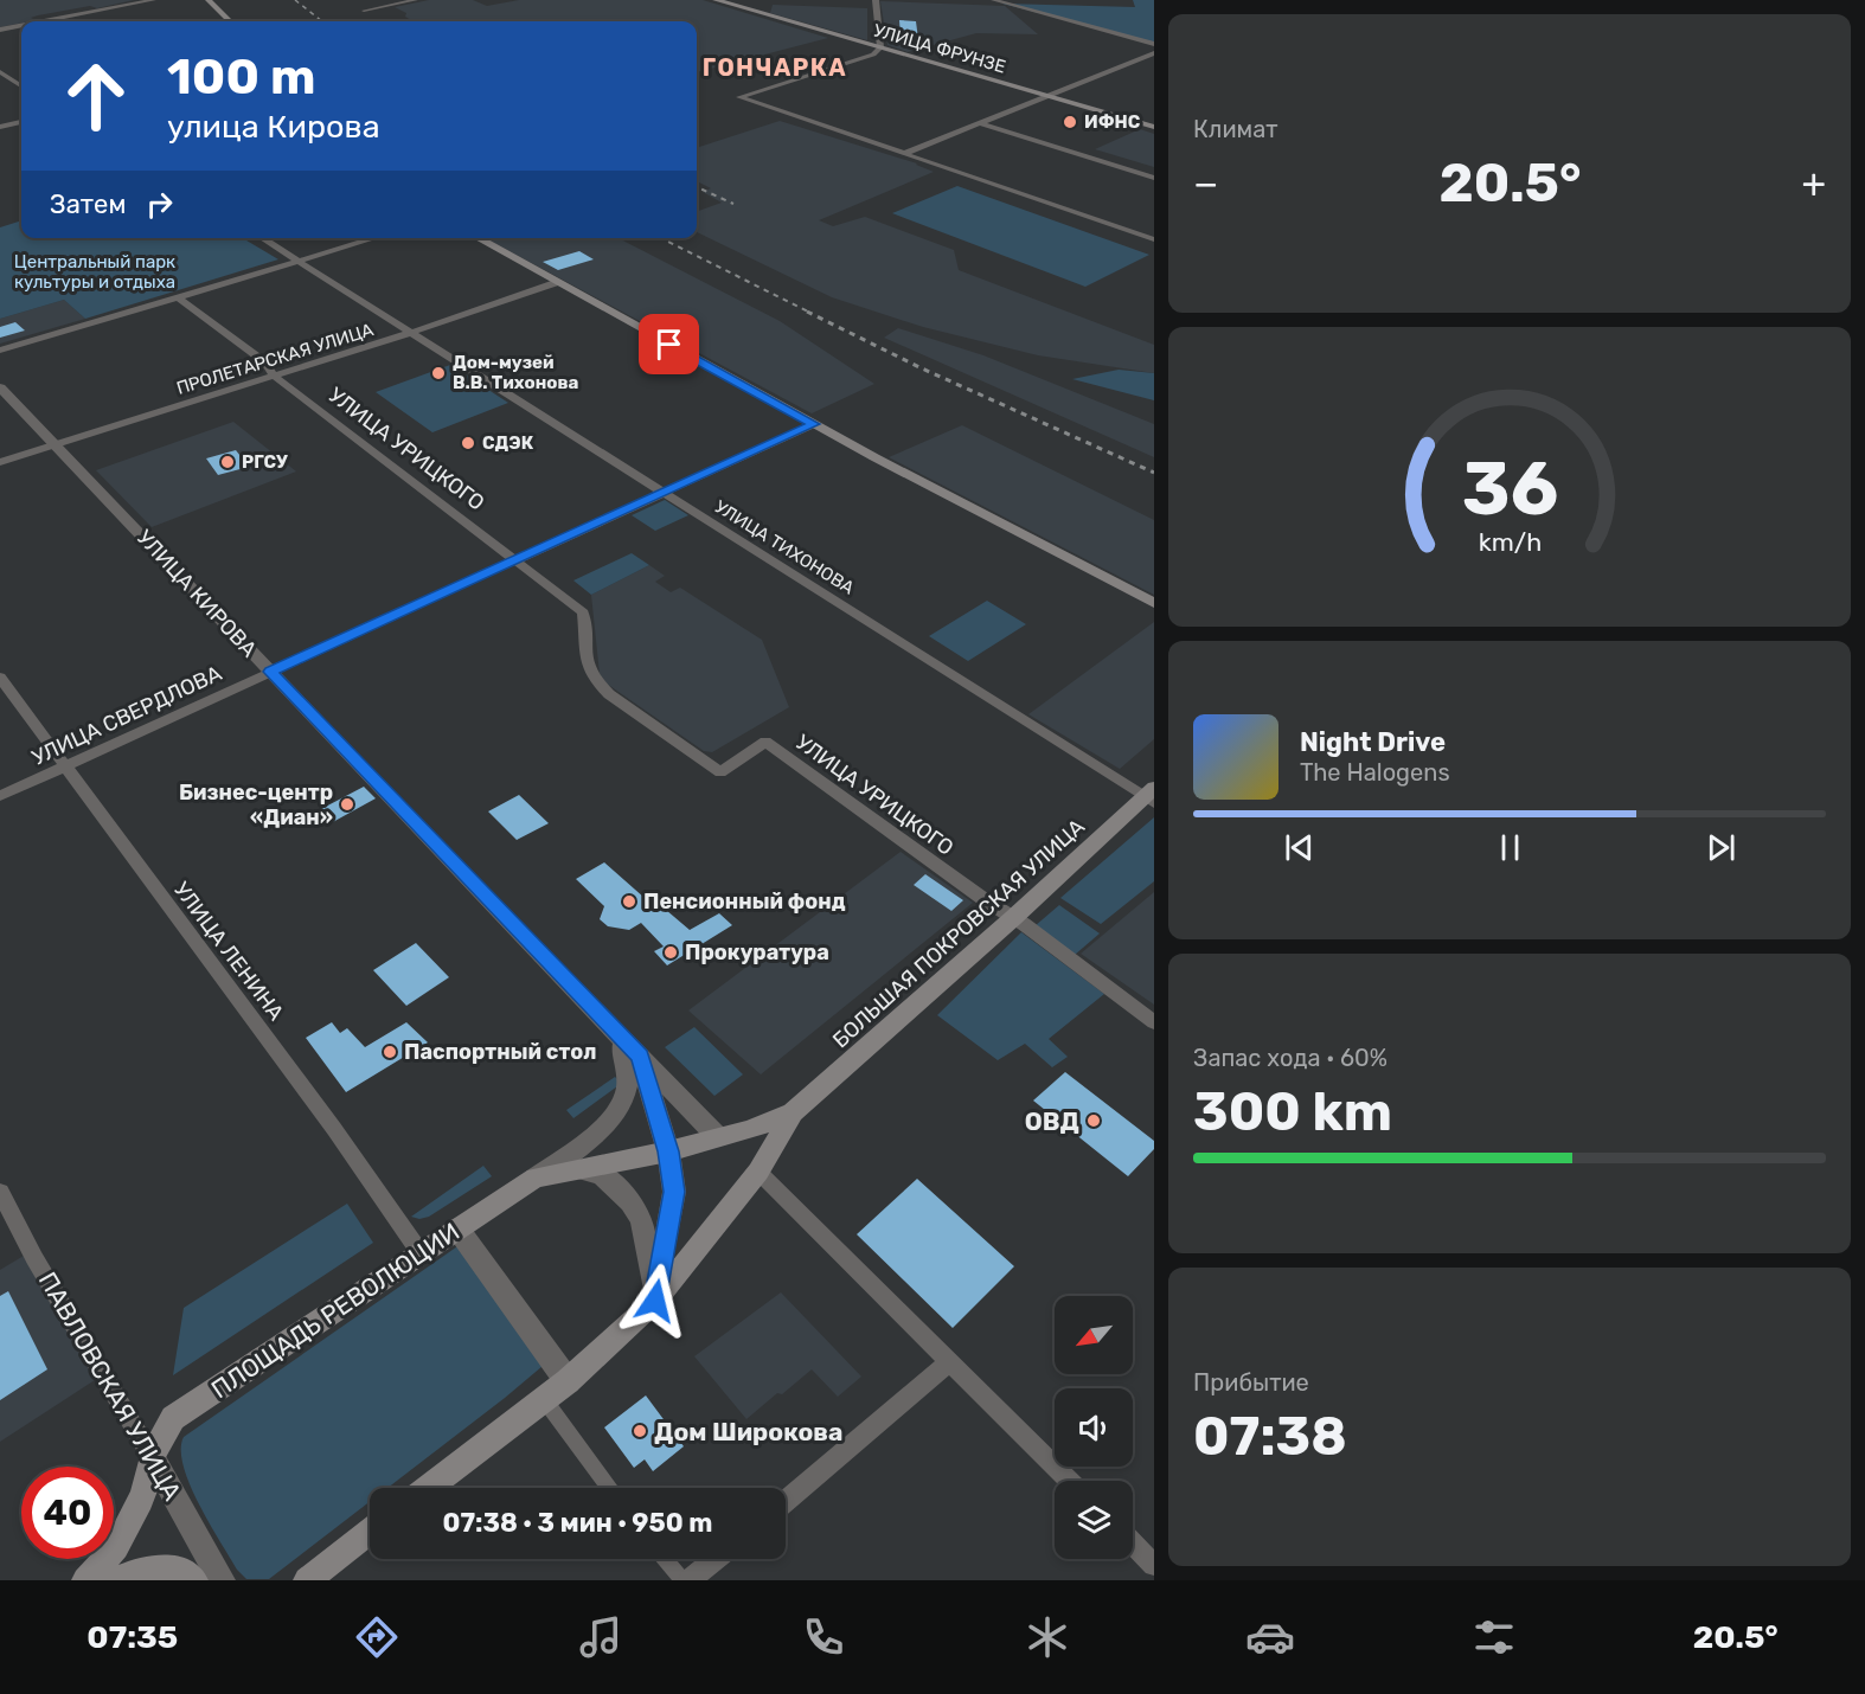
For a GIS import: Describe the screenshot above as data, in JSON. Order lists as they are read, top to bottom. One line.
{"streets":{"main road":["УЛИЦА ФРУНЗЕ","БОЛЬШАЯ ПОКРОВСКАЯ УЛИЦА","ПЛОЩАДЬ РЕВОЛЮЦИИ"],"street":["ПРОЛЕТАРСКАЯ УЛИЦА","УЛИЦА УРИЦКОГО","УЛИЦА ТИХОНОВА","УЛИЦА КИРОВА","УЛИЦА СВЕРДЛОВА","УЛИЦА ЛЕНИНА","ПАВЛОВСКАЯ УЛИЦА"]},"crossings":[["ПРОЛЕТАРСКАЯ УЛИЦА","УЛИЦА УРИЦКОГО"],["ПРОЛЕТАРСКАЯ УЛИЦА","УЛИЦА ТИХОНОВА"],["ПРОЛЕТАРСКАЯ УЛИЦА","УЛИЦА КИРОВА"],["УЛИЦА УРИЦКОГО","УЛИЦА СВЕРДЛОВА"],["УЛИЦА УРИЦКОГО","БОЛЬШАЯ ПОКРОВСКАЯ УЛИЦА"],["УЛИЦА ТИХОНОВА","УЛИЦА СВЕРДЛОВА"],["УЛИЦА ТИХОНОВА","БОЛЬШАЯ ПОКРОВСКАЯ УЛИЦА"],["УЛИЦА КИРОВА","УЛИЦА СВЕРДЛОВА"],["УЛИЦА КИРОВА","ПЛОЩАДЬ РЕВОЛЮЦИИ"],["УЛИЦА СВЕРДЛОВА","УЛИЦА ЛЕНИНА"],["БОЛЬШАЯ ПОКРОВСКАЯ УЛИЦА","ПЛОЩАДЬ РЕВОЛЮЦИИ"],["УЛИЦА ЛЕНИНА","ПЛОЩАДЬ РЕВОЛЮЦИИ"],["ПЛОЩАДЬ РЕВОЛЮЦИИ","ПАВЛОВСКАЯ УЛИЦА"]],"districts":["ГОНЧАРКА"],"parks":["Центральный парк культуры и отдыха"],"places":["ИФНС","Дом-музей В.В. Тихонова","СДЭК","РГСУ","Бизнес-центр «Диан»","Пенсионный фонд","Прокуратура","Паспортный стол","ОВД","Дом Широкова"],"north":"bottom left","page":{"tile":["Климат",["Запас хода · 60%","300 km"],["Прибытие","07:38"]],"turn":["100 m","улица Кирова"],"heat":["−","20.5°","+"],"then":"Затем","song":["Night Drive","The Halogens"],"limit":"40","trip":"07:38 · 3 мин · 950 m","tabs":["07:35","20.5°"],"gauge":["36","km/h"]}}
